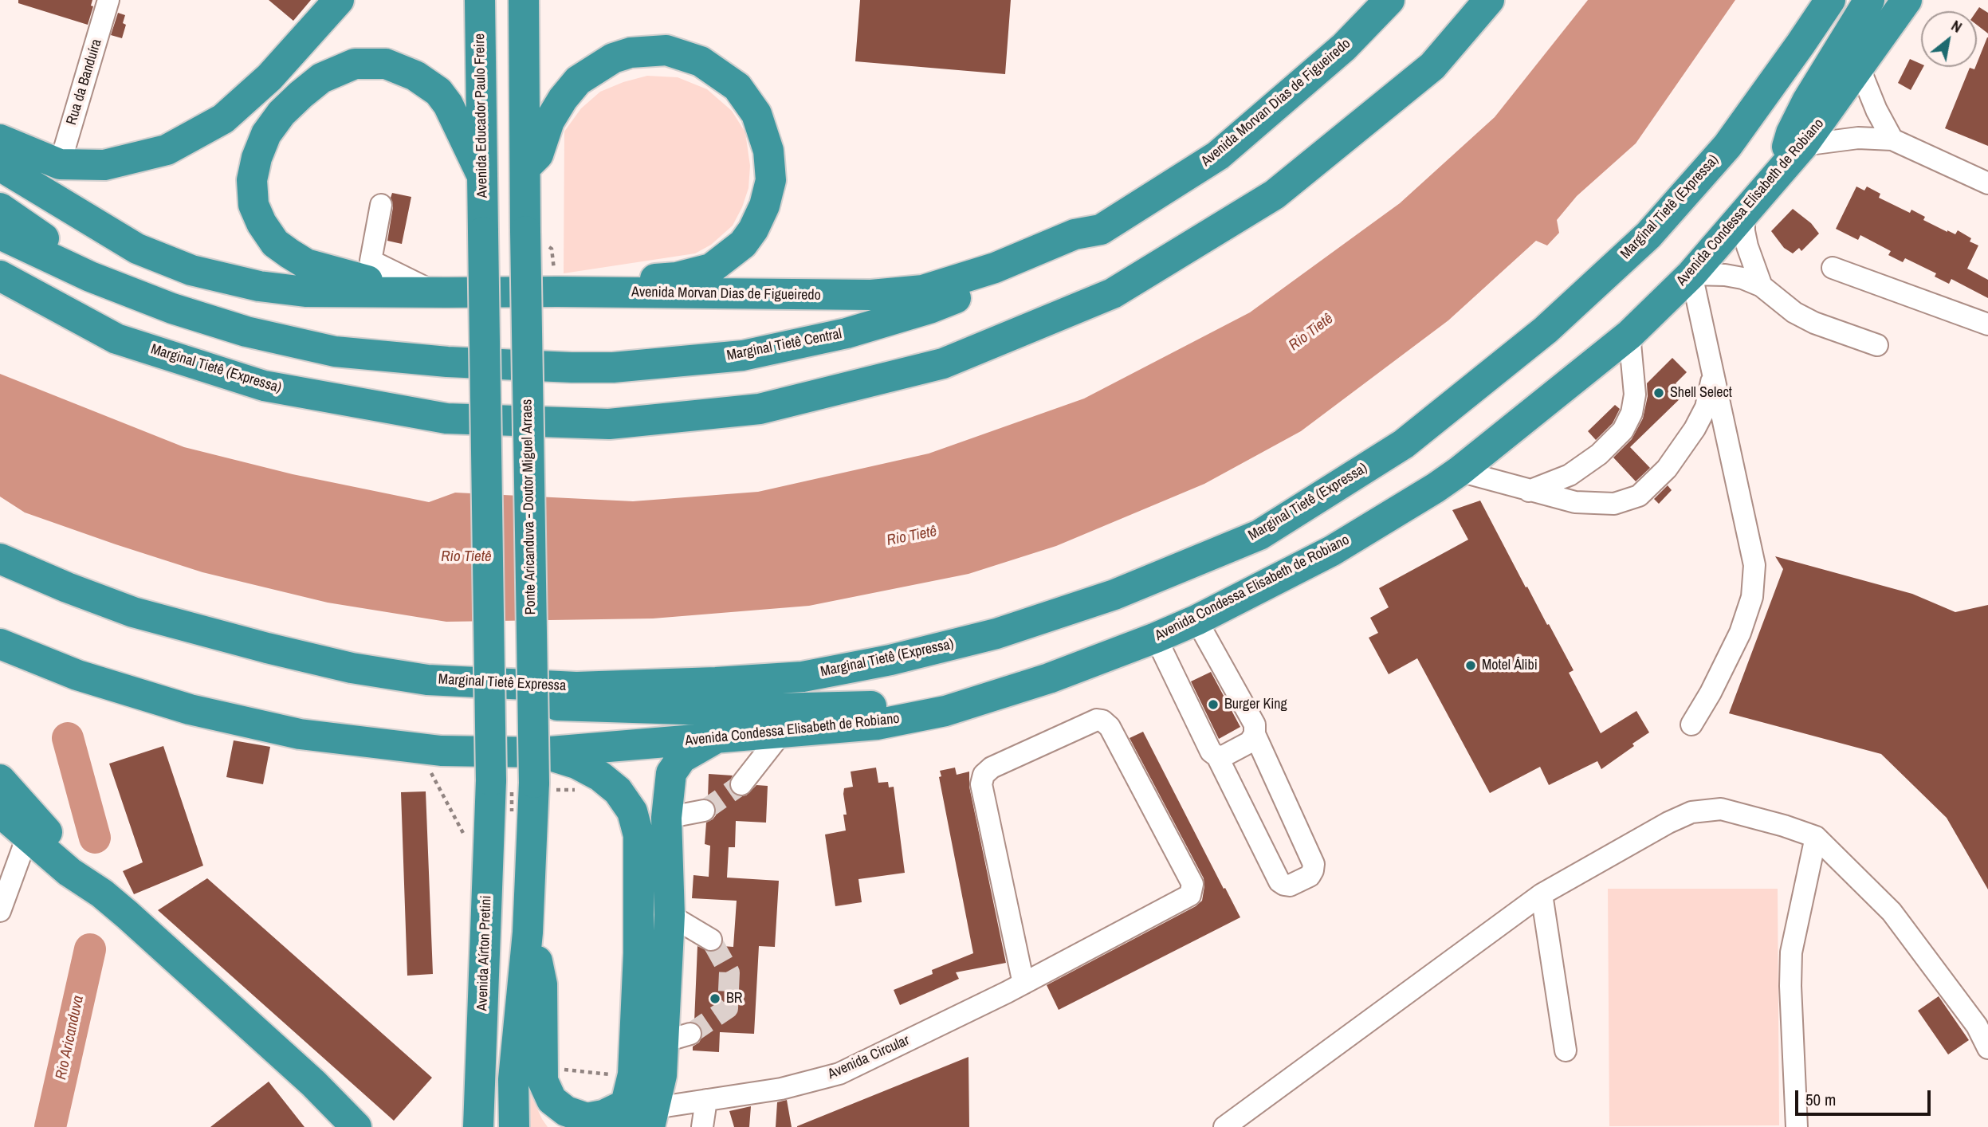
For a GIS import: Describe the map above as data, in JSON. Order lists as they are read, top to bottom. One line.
{"streets":{"highway":["Avenida Morvan Dias de Figueiredo","Avenida Educador Paulo Freire","Avenida Condessa Elisabeth de Robiano","Marginal Tietê (Expressa)","Marginal Tietê Central","Ponte Aricanduva - Doutor Miguel Arraes","Marginal Tietê Expressa","Avenida Aírton Pretini"],"street":["Rua da Banduíra","Avenida Circular"]},"crossings":[["Avenida Morvan Dias de Figueiredo","Marginal Tietê Central"],["Avenida Educador Paulo Freire","Avenida Aírton Pretini"],["Marginal Tietê (Expressa)","Marginal Tietê Expressa"]],"water":["Rio Tietê","Rio Aricanduva"],"places":["Shell Select","Motel Álibi","Burger King","BR"],"scale_bar":"50 m","north":"top right"}
